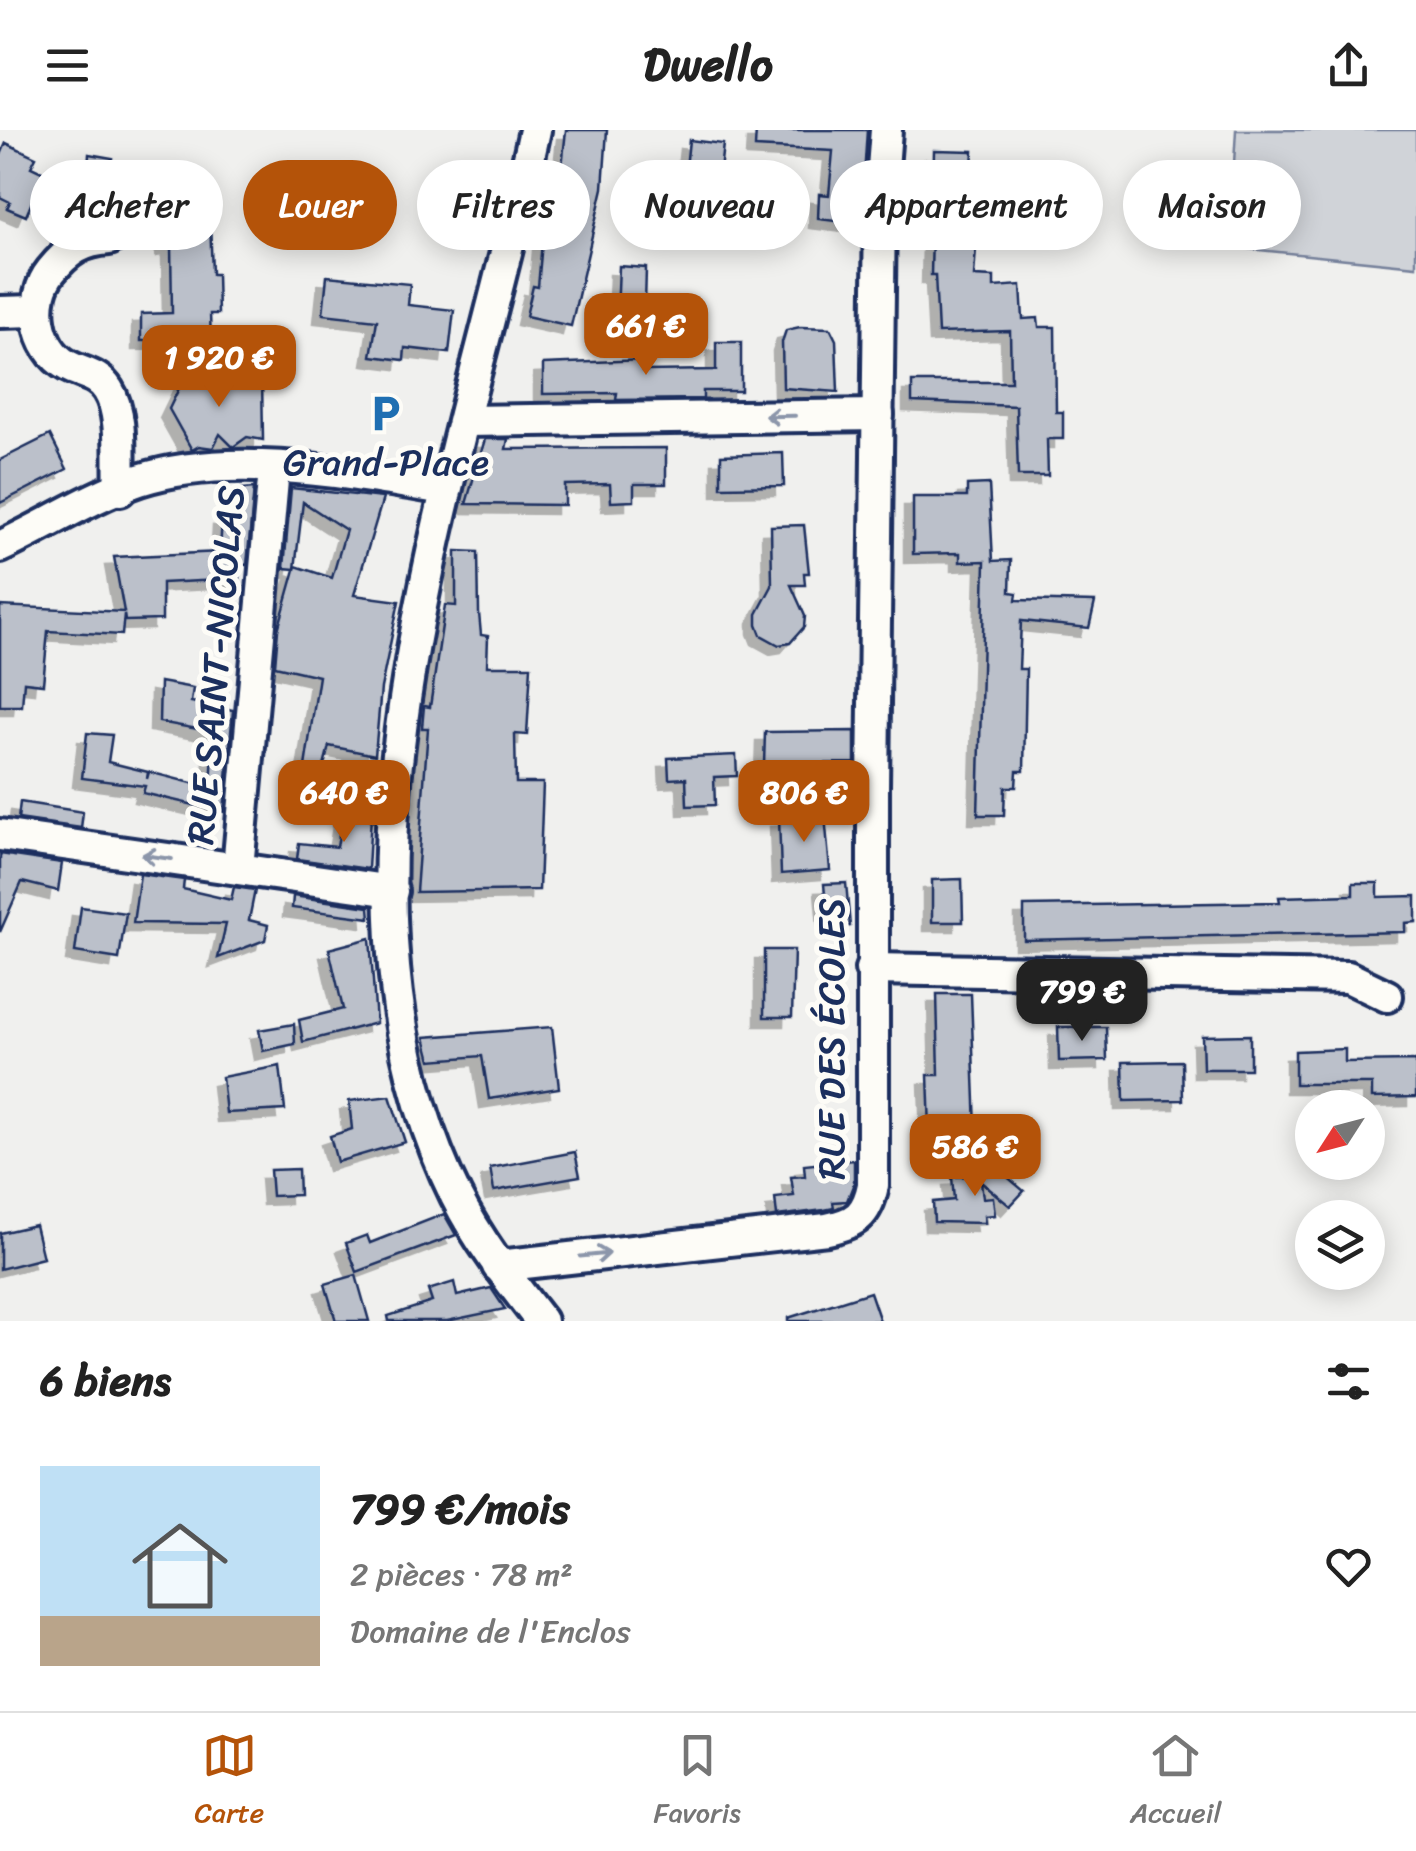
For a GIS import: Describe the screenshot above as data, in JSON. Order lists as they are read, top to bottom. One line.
{"streets":{"street":["RUE SAINT-NICOLAS","RUE DES ÉCOLES"]},"places":{"parking":["Grand-Place"]},"north":"bottom left","page":{"header":"Dwello","chip":["Acheter","Louer","Filtres","Nouveau","Appartement","Maison"],"price":["661 €","1 920 €","640 €","806 €","799 €","586 €"],"heading":"6 biens","list":[{"name":"799 €/mois","note":"2 pièces · 78 m² · Domaine de l'Enclos"}],"tabs":["Carte","Favoris","Accueil"]}}
